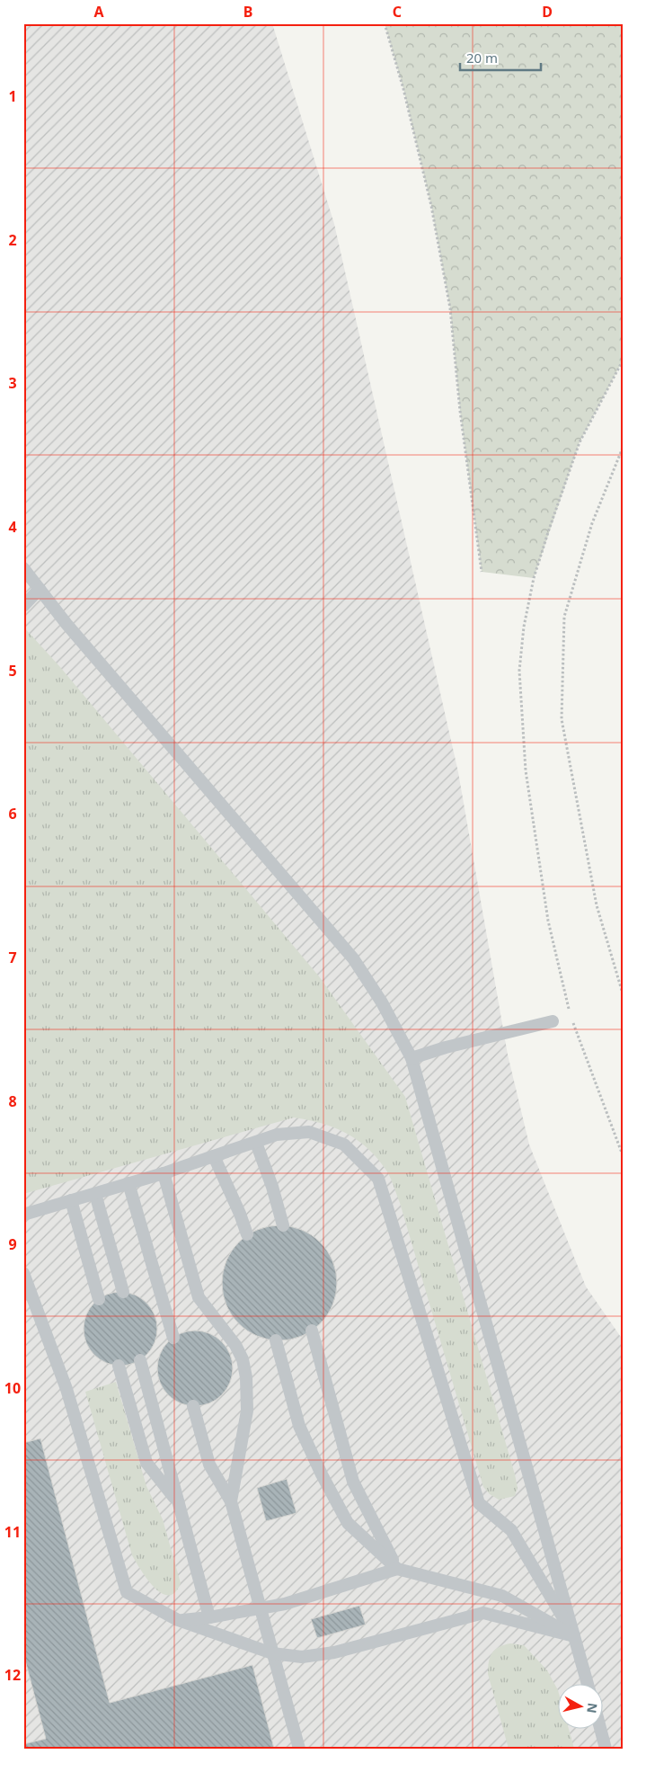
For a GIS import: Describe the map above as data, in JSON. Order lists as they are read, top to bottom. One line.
{"scale_bar":"20 m","north":"right","grid":{"columns":["A","B","C","D"],"rows":["1","2","3","4","5","6","7","8","9","10","11","12"]}}
